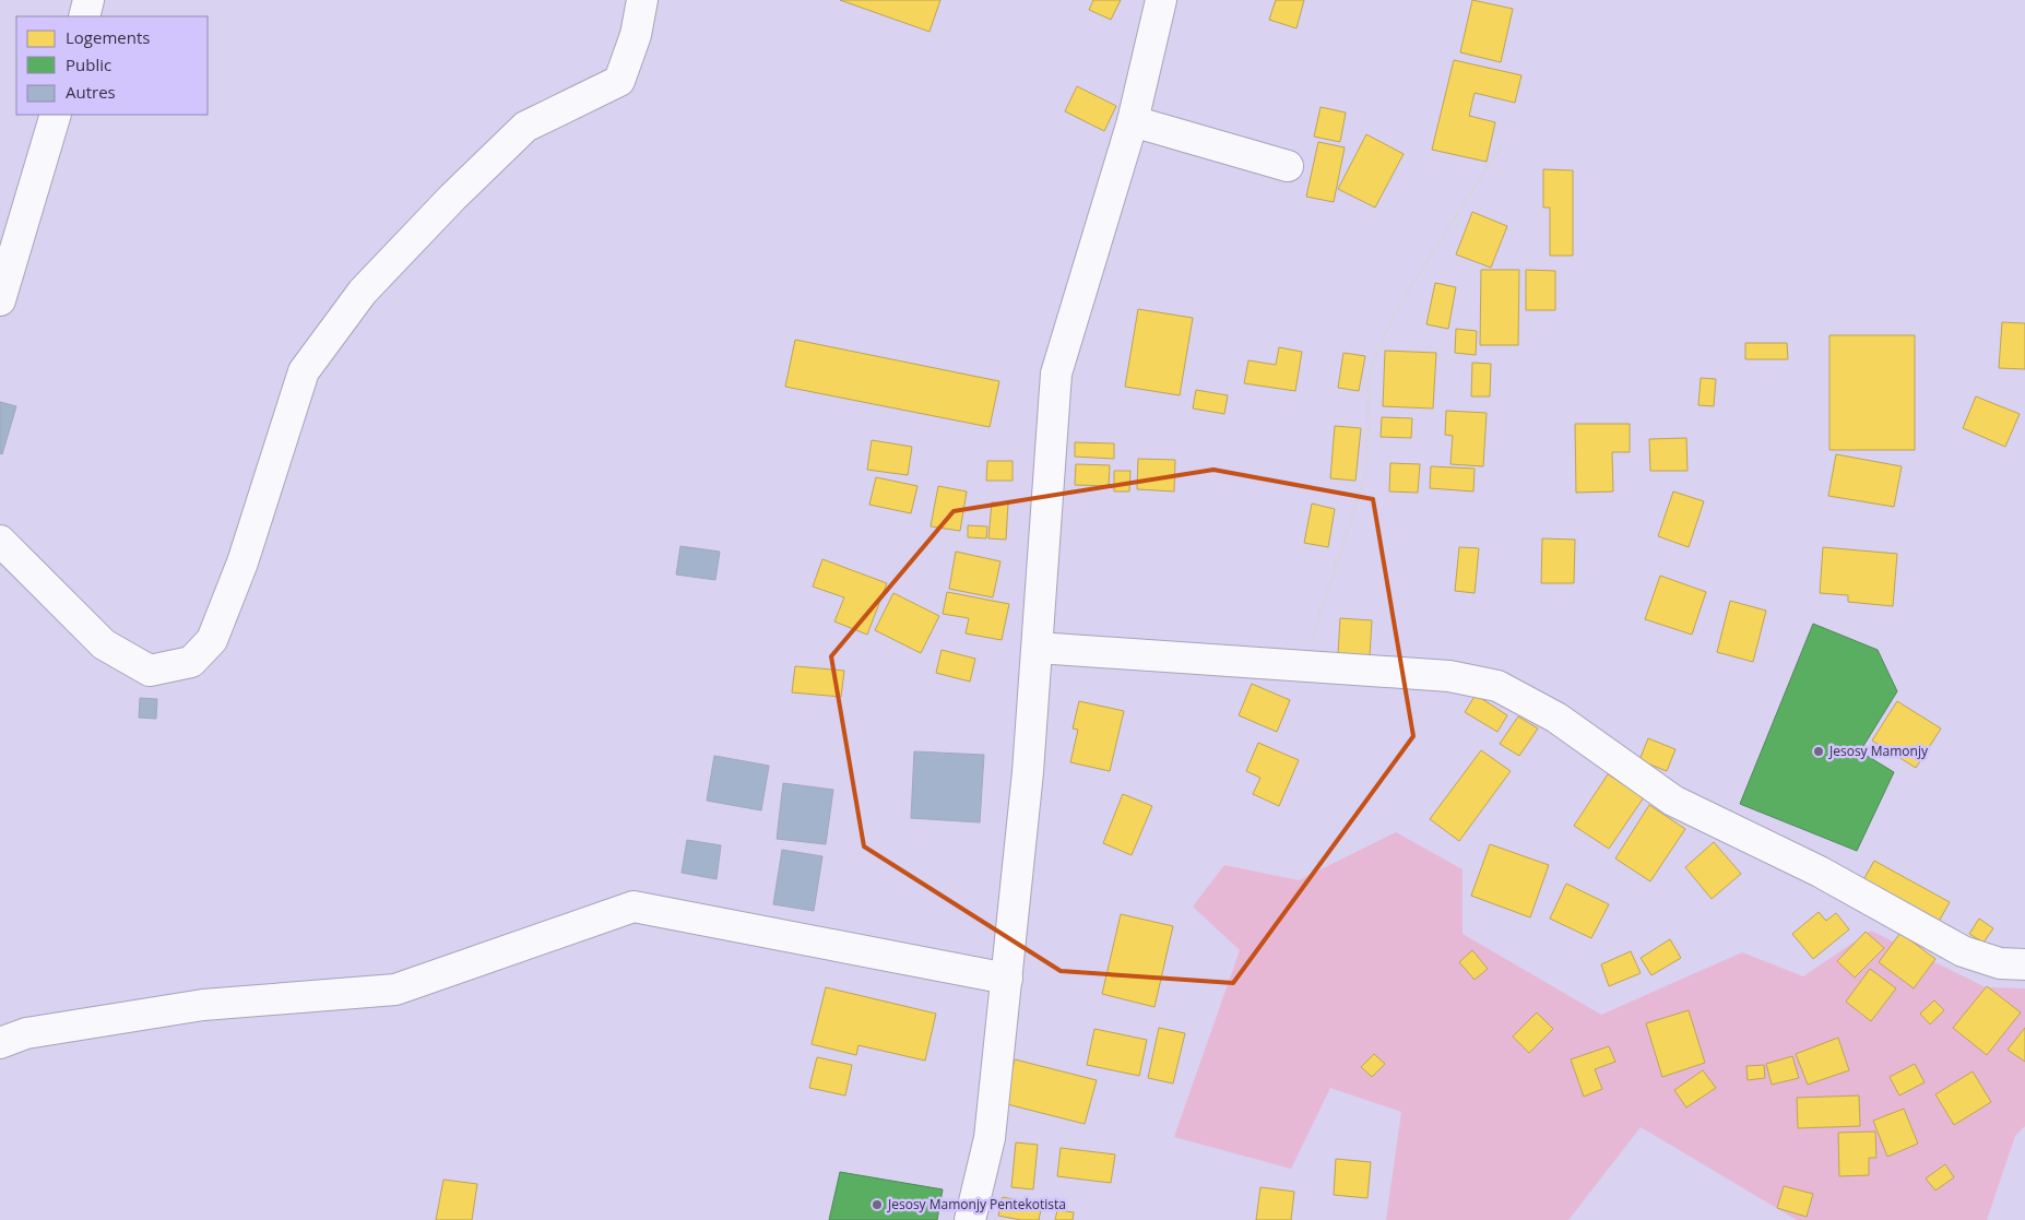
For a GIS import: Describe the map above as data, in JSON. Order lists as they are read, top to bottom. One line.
{"places":["Jesosy Mamonjy","Jesosy Mamonjy Pentekotista"],"legend":["Logements","Public","Autres"]}
